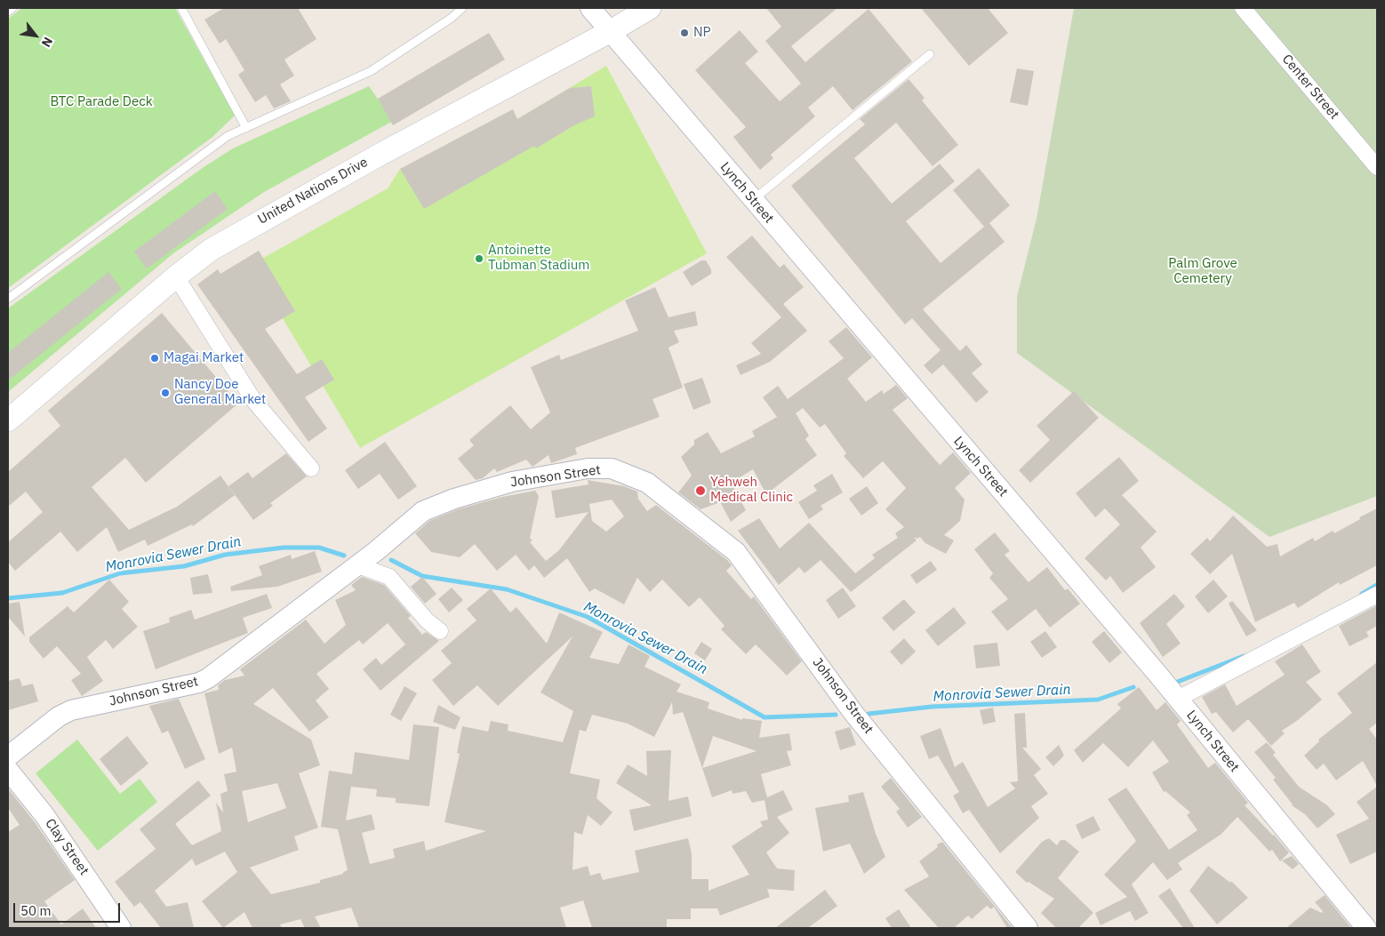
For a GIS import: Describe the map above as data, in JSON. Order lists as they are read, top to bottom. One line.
{"streets":{"main road":["United Nations Drive"],"street":["Center Street","Lynch Street","Johnson Street","Clay Street"]},"crossings":[["United Nations Drive","Lynch Street"]],"water":["Monrovia Sewer Drain"],"parks":["BTC Parade Deck","Palm Grove Cemetery"],"places":["NP","Antoinette Tubman Stadium","Magai Market","Nancy Doe General Market","Yehweh Medical Clinic"],"scale_bar":"50 m","north":"bottom right"}
